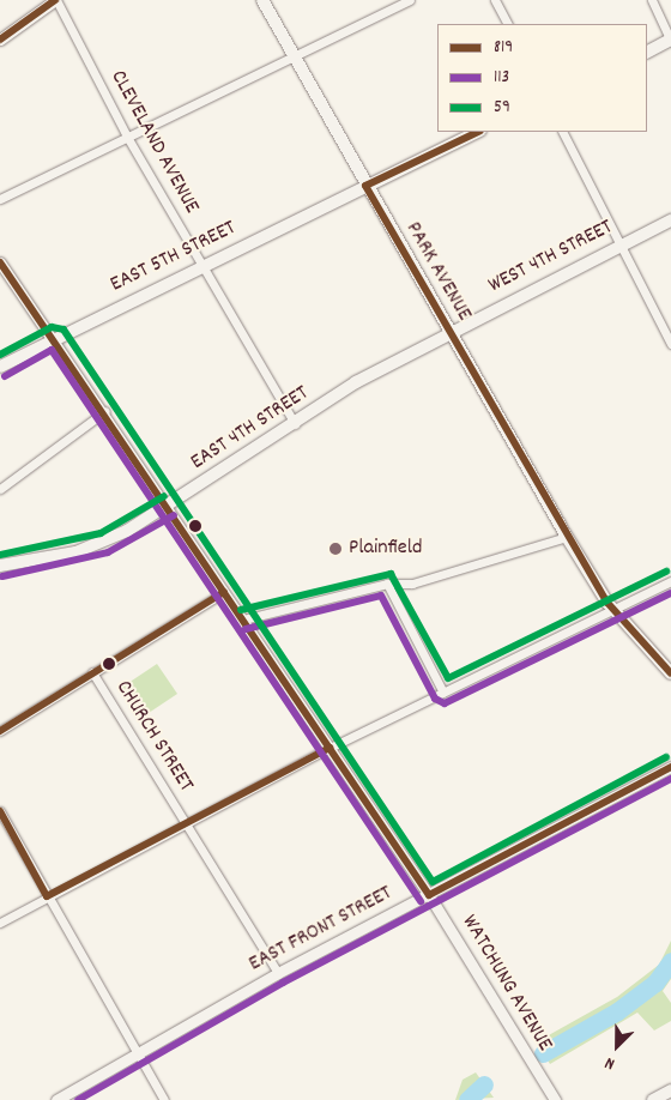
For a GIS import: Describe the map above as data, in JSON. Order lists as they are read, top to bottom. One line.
{"streets":{"main road":["EAST 5TH STREET","WEST 4TH STREET","PARK AVENUE","EAST 4TH STREET"],"street":["CLEVELAND AVENUE","CHURCH STREET","EAST FRONT STREET","WATCHUNG AVENUE"]},"crossings":[["CLEVELAND AVENUE","EAST 5TH STREET"],["CLEVELAND AVENUE","EAST 4TH STREET"],["EAST 5TH STREET","PARK AVENUE"],["EAST 5TH STREET","WATCHUNG AVENUE"],["WEST 4TH STREET","PARK AVENUE"],["WEST 4TH STREET","EAST 4TH STREET"],["PARK AVENUE","EAST 4TH STREET"],["EAST 4TH STREET","WATCHUNG AVENUE"],["CHURCH STREET","EAST FRONT STREET"],["EAST FRONT STREET","WATCHUNG AVENUE"]],"places":["Plainfield"],"lines":["transit line 819","transit line 59","transit line 113"],"legend":["819","113","59"],"north":"bottom left"}
